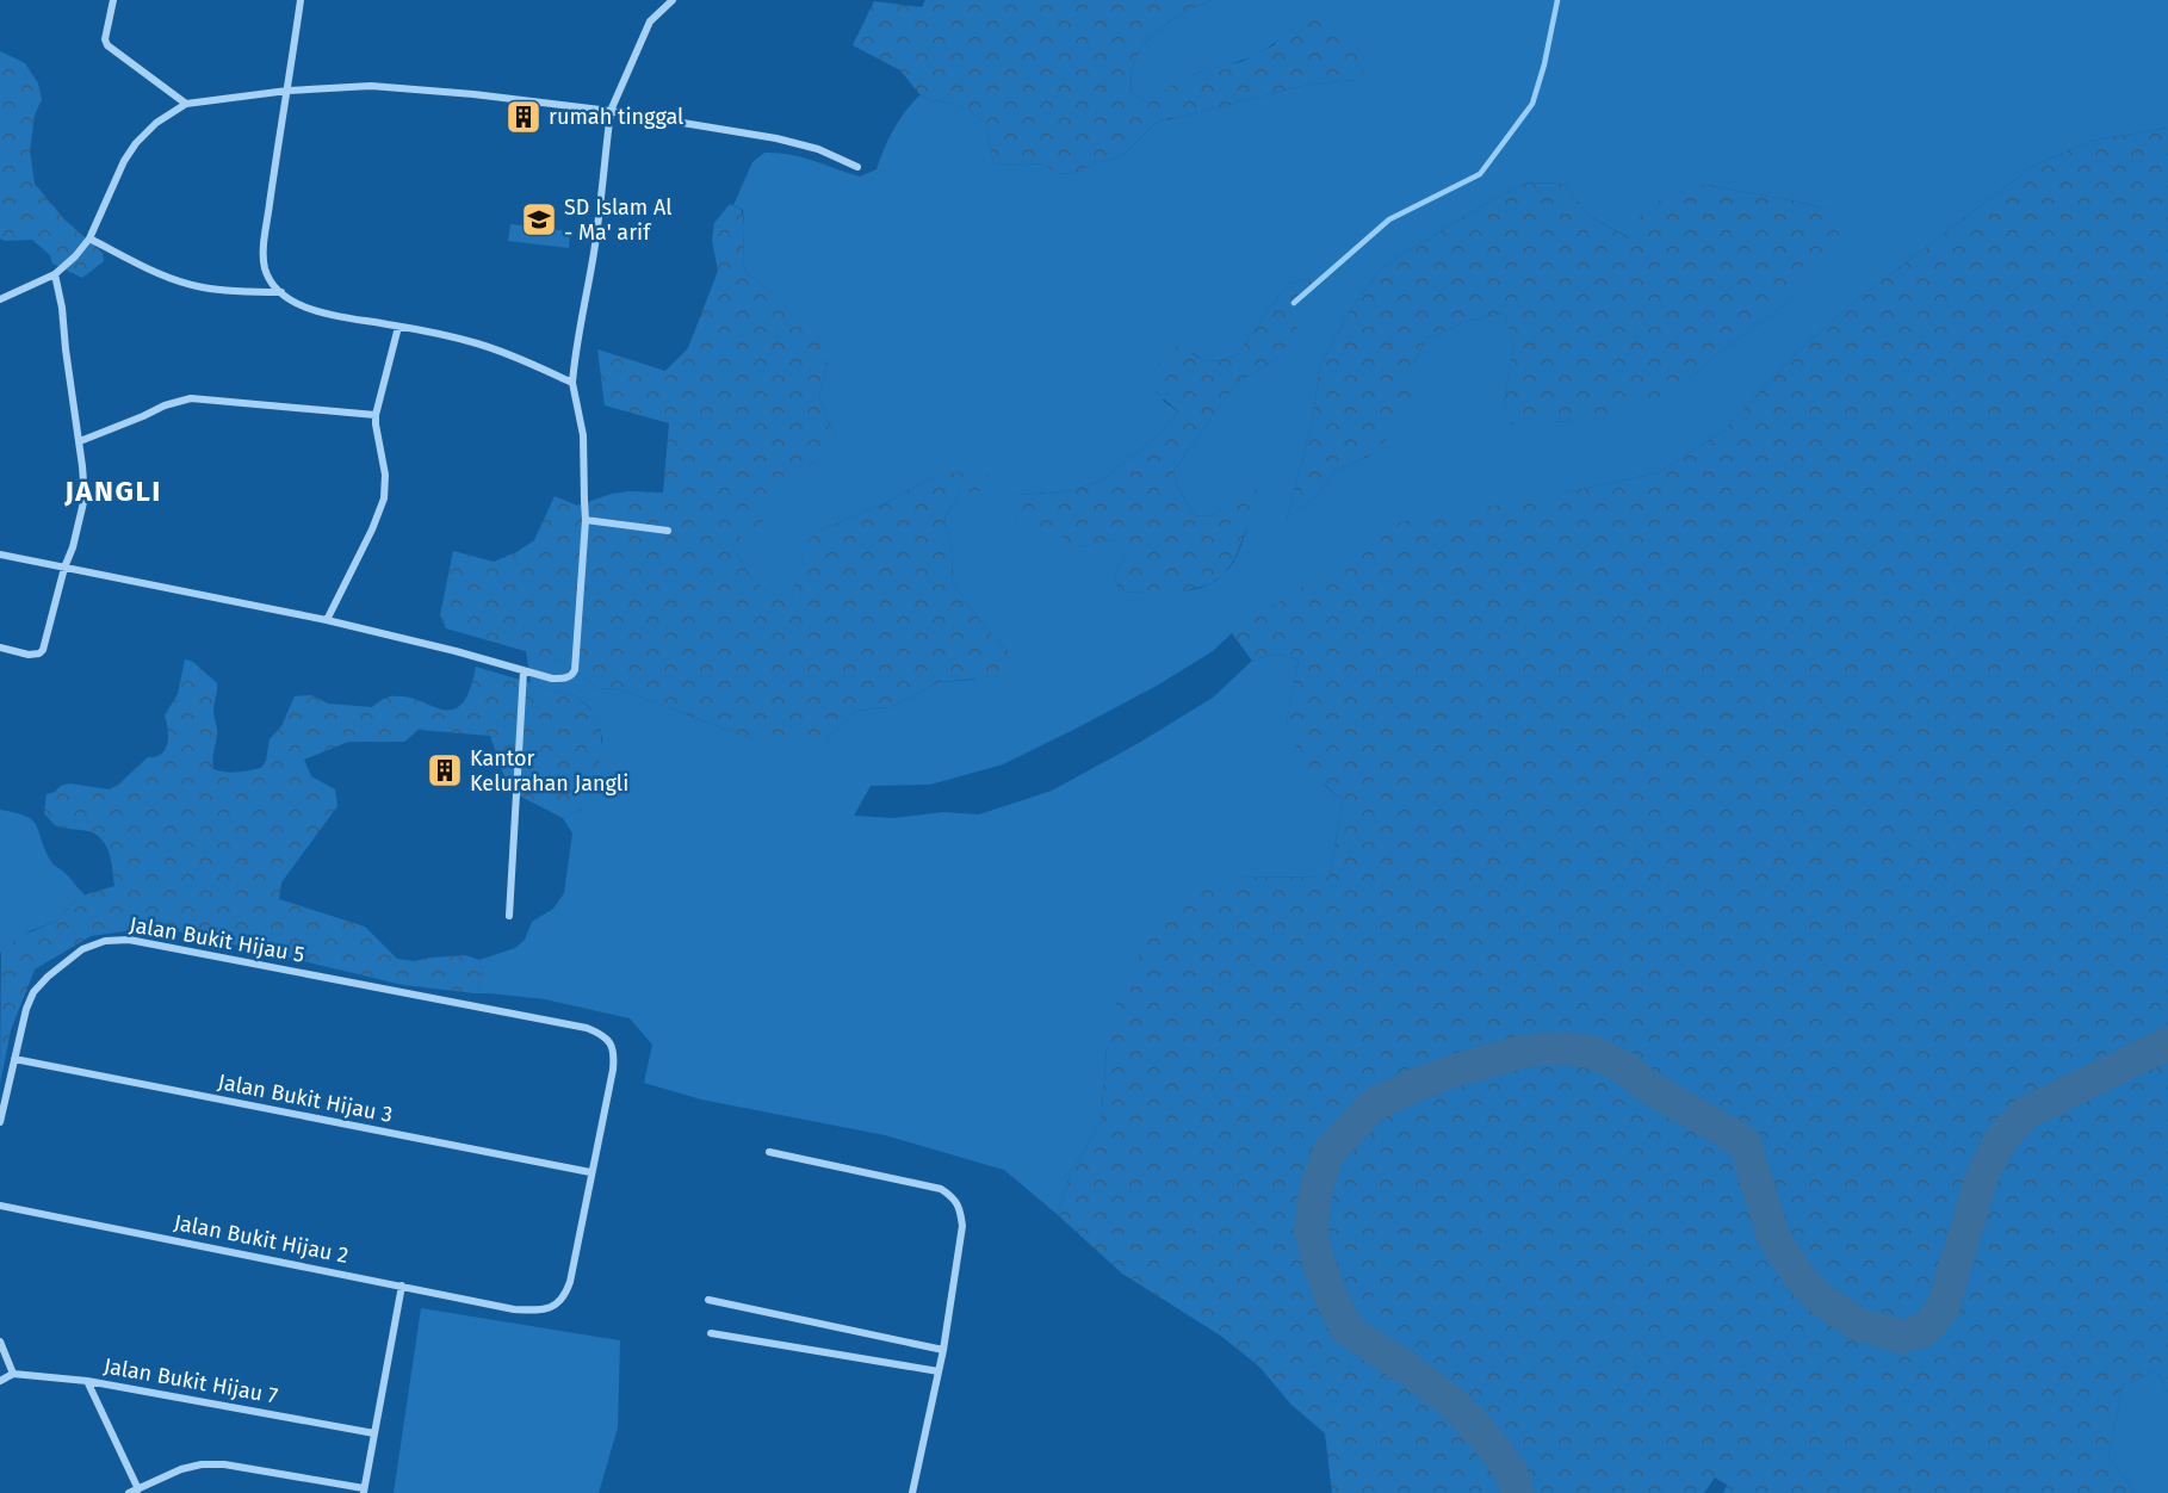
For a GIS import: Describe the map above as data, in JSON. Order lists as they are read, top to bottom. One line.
{"streets":{"street":["Jalan Bukit Hijau 5","Jalan Bukit Hijau 3","Jalan Bukit Hijau 2","Jalan Bukit Hijau 7"]},"crossings":[["Jalan Bukit Hijau 5","Jalan Bukit Hijau 3"],["Jalan Bukit Hijau 5","Jalan Bukit Hijau 2"],["Jalan Bukit Hijau 3","Jalan Bukit Hijau 2"]],"districts":["JANGLI"],"places":{"building":["rumah tinggal","Kantor Kelurahan Jangli"],"school or university":["SD Islam Al - Ma' arif"]}}
